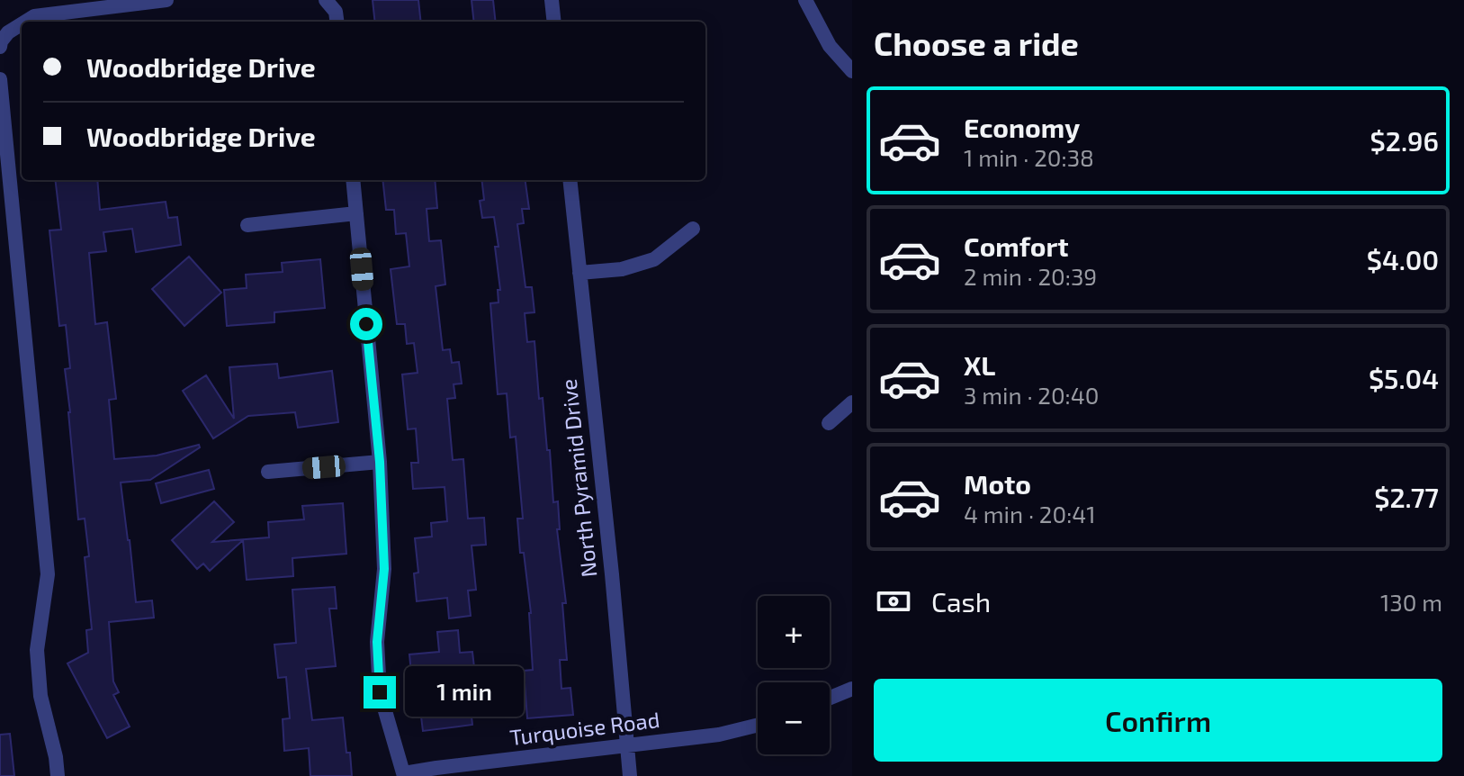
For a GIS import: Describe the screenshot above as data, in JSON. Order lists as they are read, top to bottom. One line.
{"streets":{"street":["North Pyramid Drive","Turquoise Road"]},"crossings":[["North Pyramid Drive","Turquoise Road"]],"page":{"heading":"Choose a ride","banner":["Woodbridge Drive","Woodbridge Drive"],"list":[{"name":"Economy","note":"1 min · 20:38","value":"$2.96"},{"name":"Comfort","note":"2 min · 20:39","value":"$4.00"},{"name":"XL","note":"3 min · 20:40","value":"$5.04"},{"name":"Moto","note":"4 min · 20:41","value":"$2.77"}],"pay":["Cash","130 m"],"map_buttons":["+","−"],"buttons":"Confirm","bubble":"1 min"}}
